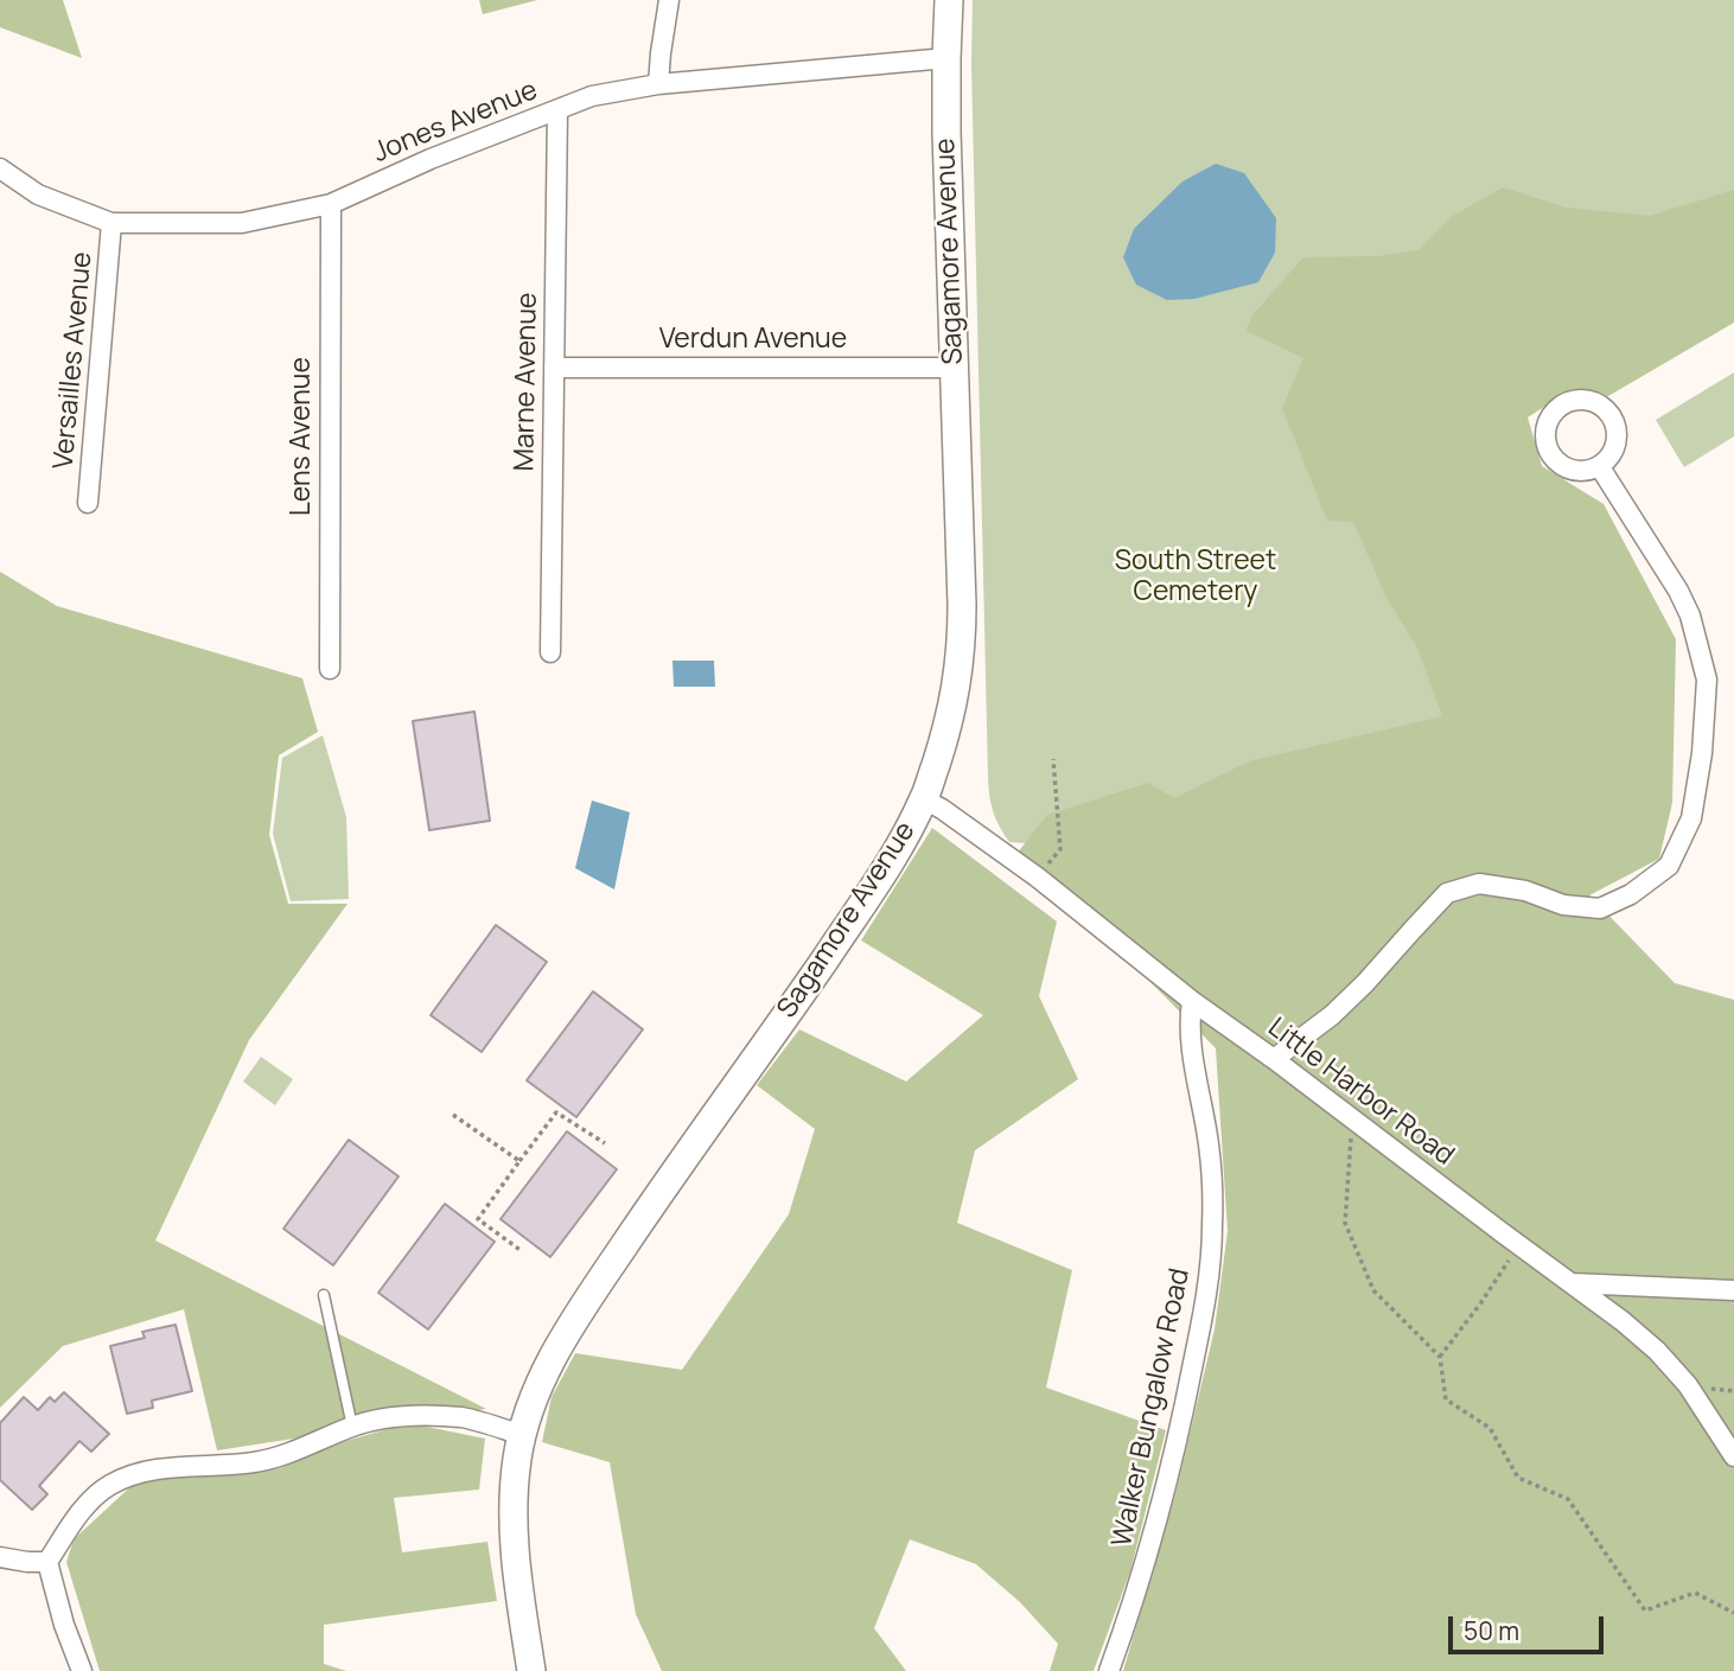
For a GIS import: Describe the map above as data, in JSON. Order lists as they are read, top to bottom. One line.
{"streets":{"main road":["Sagamore Avenue"],"street":["Jones Avenue","Verdun Avenue","Versailles Avenue","Marne Avenue","Lens Avenue","Little Harbor Road","Walker Bungalow Road"]},"crossings":[["Jones Avenue","Sagamore Avenue"],["Jones Avenue","Versailles Avenue"],["Jones Avenue","Marne Avenue"],["Jones Avenue","Lens Avenue"],["Sagamore Avenue","Verdun Avenue"],["Sagamore Avenue","Little Harbor Road"],["Verdun Avenue","Marne Avenue"],["Little Harbor Road","Walker Bungalow Road"]],"parks":["South Street Cemetery"],"scale_bar":"50 m"}
